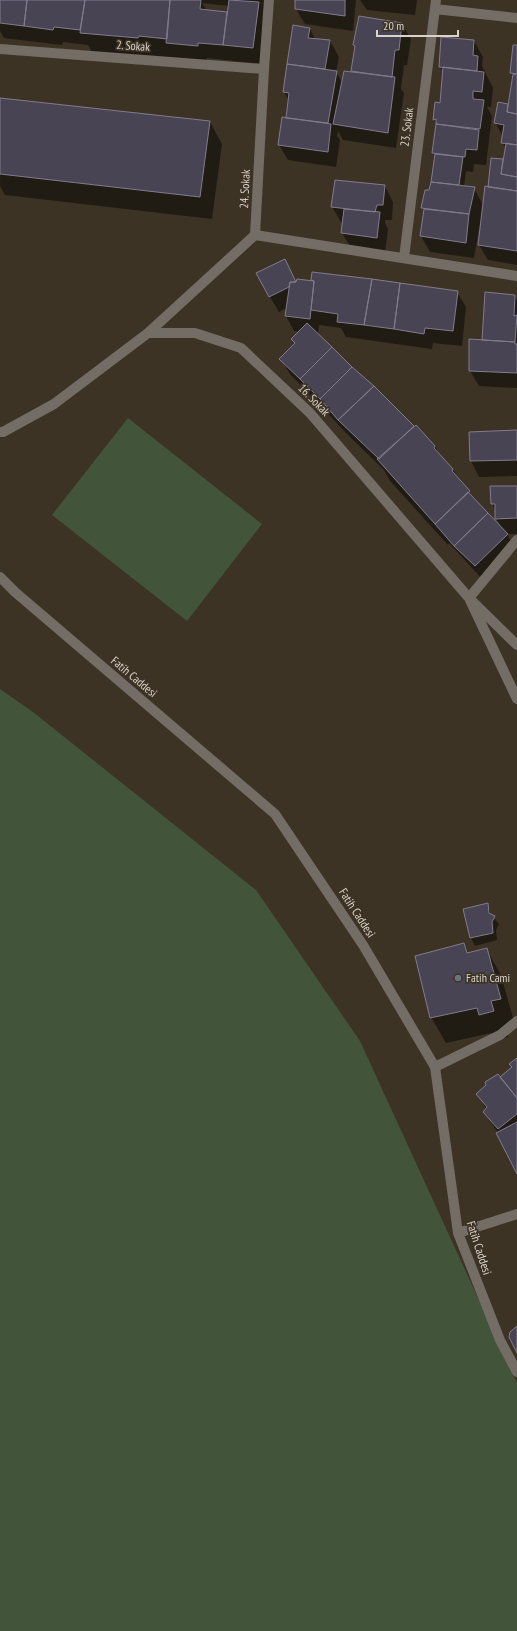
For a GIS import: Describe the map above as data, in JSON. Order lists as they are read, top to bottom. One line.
{"streets":{"street":["2. Sokak","23. Sokak","24. Sokak","16. Sokak","Fatih Caddesi"]},"crossings":[["2. Sokak","24. Sokak"]],"places":["Fatih Cami"],"scale_bar":"20 m"}
